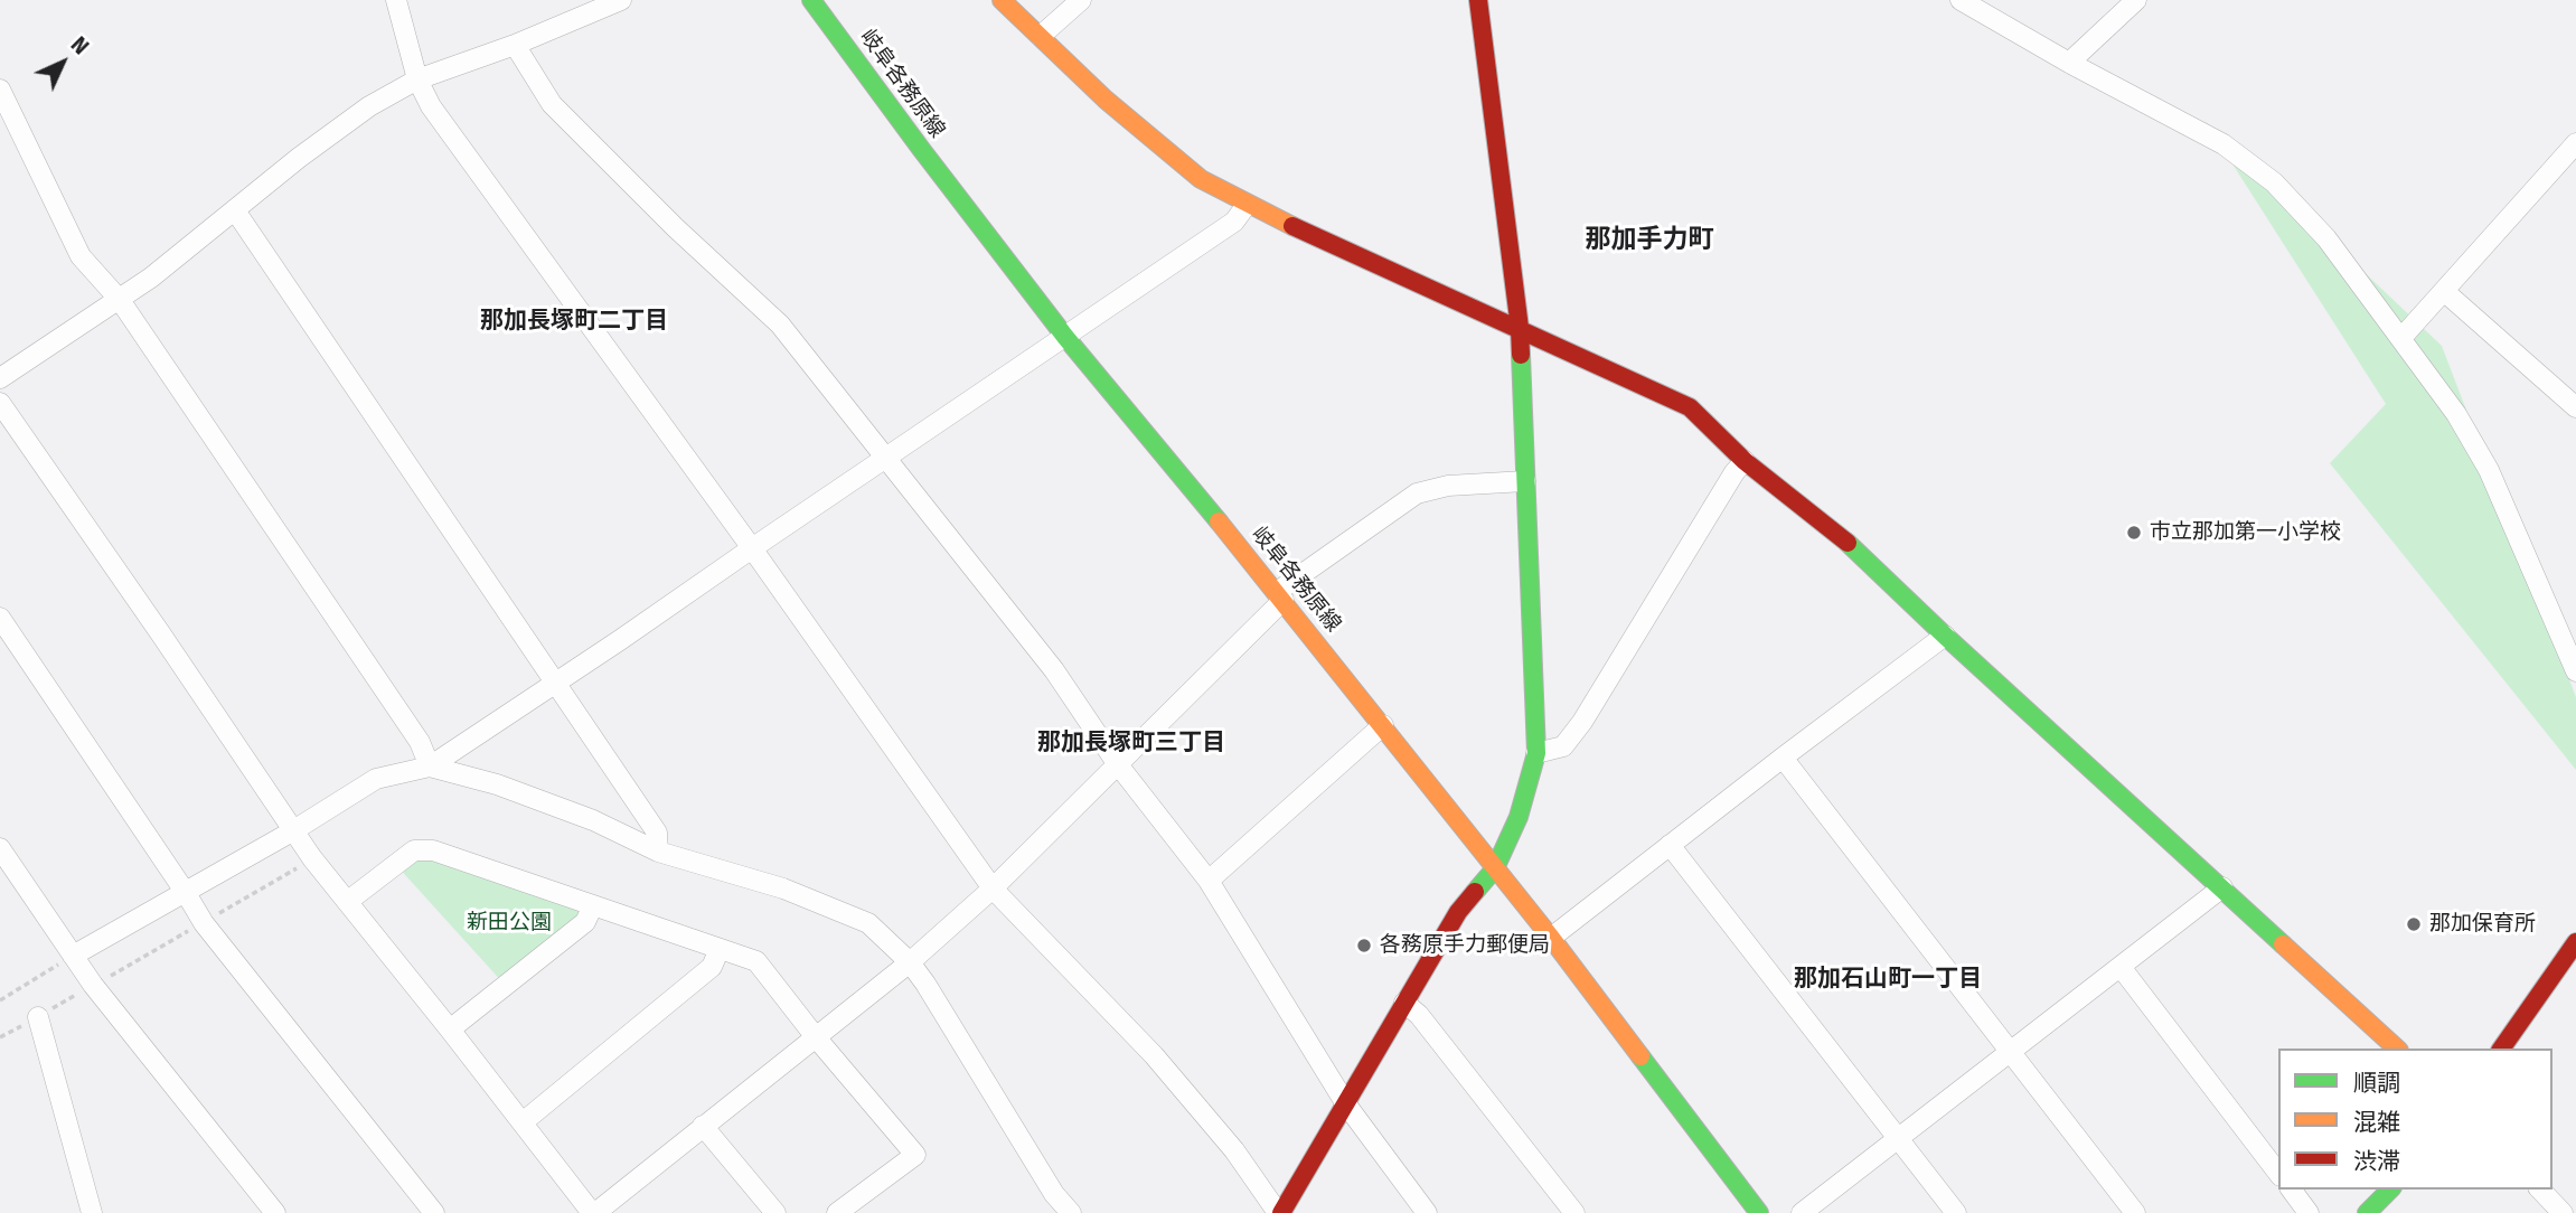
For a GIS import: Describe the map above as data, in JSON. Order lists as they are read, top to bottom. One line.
{"streets":{"street":["岐阜各務原線"]},"districts":["那加手力町","那加長塚町二丁目","那加長塚町三丁目","那加石山町一丁目"],"parks":["新田公園"],"places":["市立那加第一小学校","那加保育所","各務原手力郵便局"],"legend":["順調","混雑","渋滞"],"north":"top right"}
